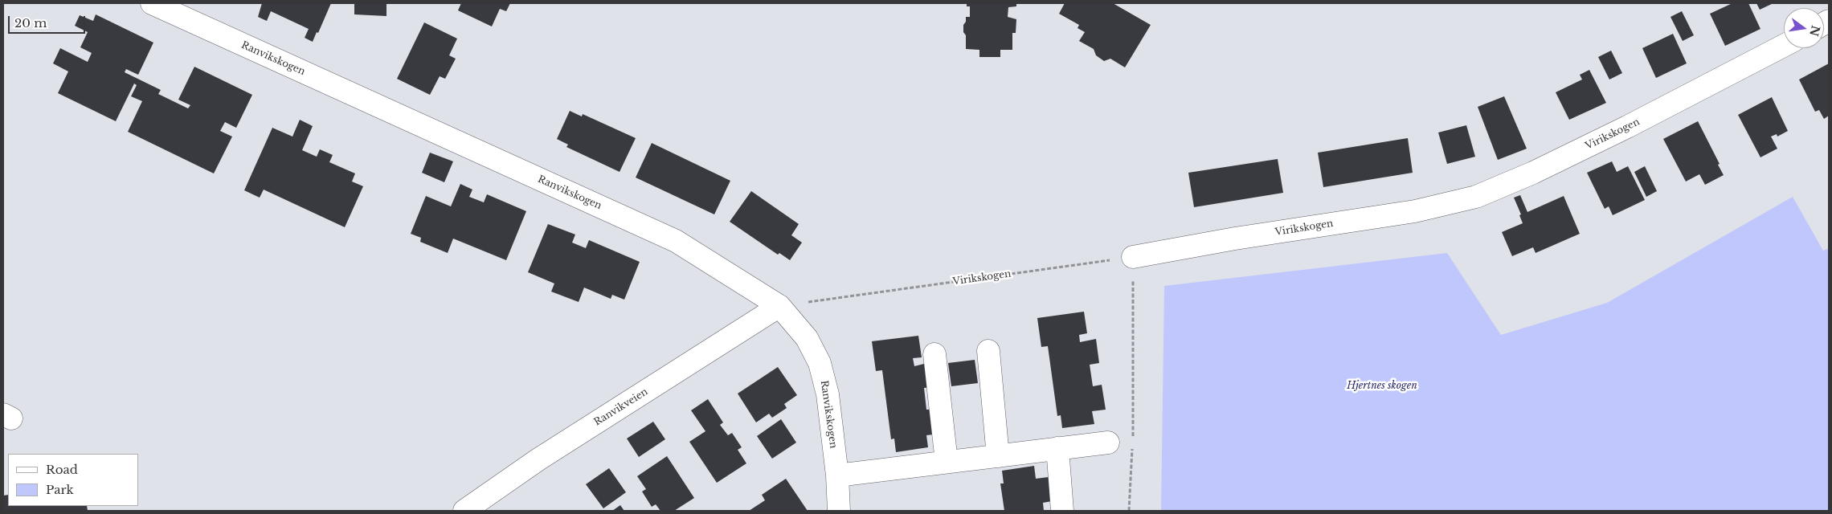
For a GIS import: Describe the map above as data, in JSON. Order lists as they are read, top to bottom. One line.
{"streets":{"street":["Ranvikskogen","Virikskogen","Ranvikveien"]},"crossings":[["Ranvikskogen","Virikskogen"],["Ranvikskogen","Ranvikveien"],["Virikskogen","Ranvikveien"]],"parks":["Hjertnes skogen"],"legend":["Road","Park"],"scale_bar":"20 m","north":"right"}
